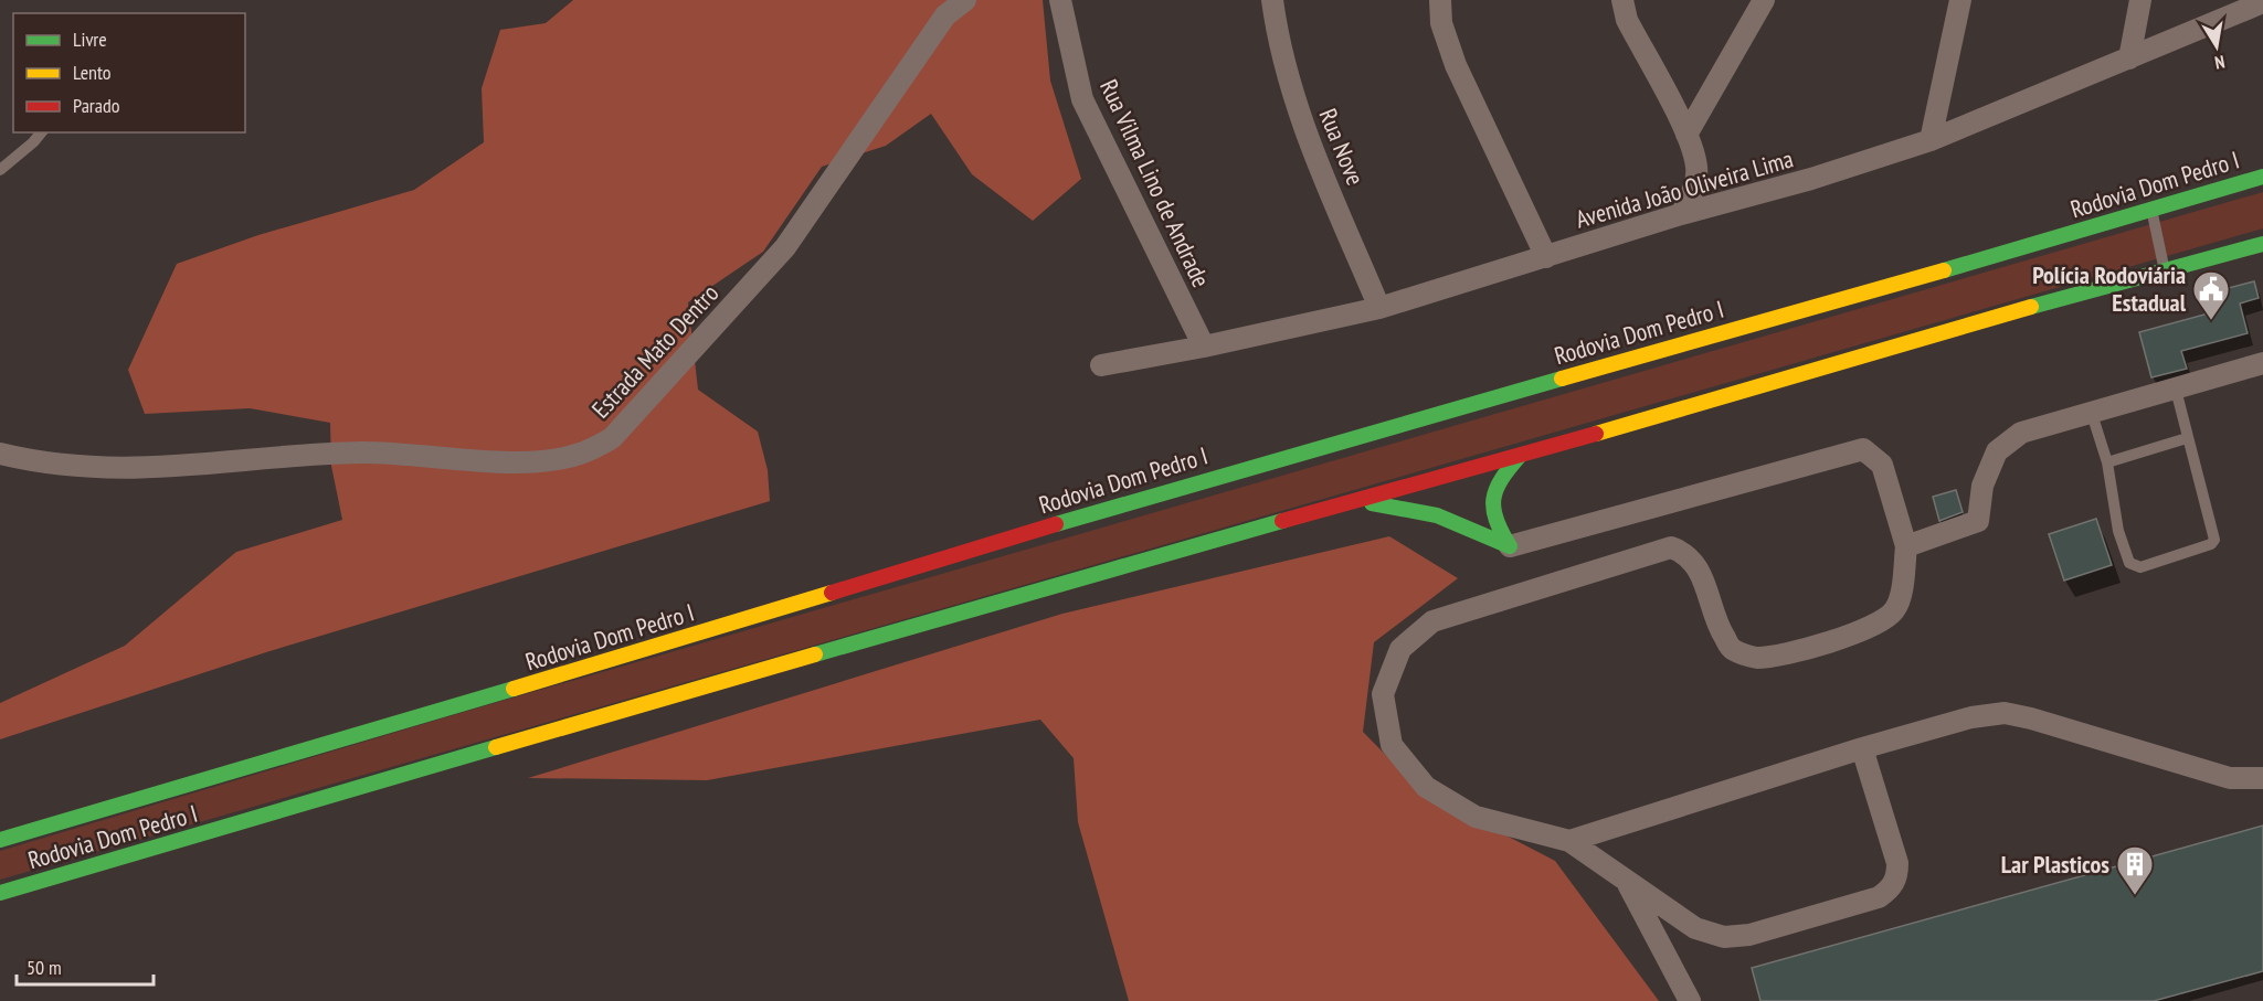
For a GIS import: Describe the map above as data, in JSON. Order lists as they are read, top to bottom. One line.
{"streets":{"highway":["Rodovia Dom Pedro I"],"street":["Rua Nove","Rua Vilma Lino de Andrade","Avenida João Oliveira Lima","Estrada Mato Dentro"]},"crossings":[["Rua Nove","Avenida João Oliveira Lima"],["Rua Vilma Lino de Andrade","Avenida João Oliveira Lima"]],"places":{"public building":["Polícia Rodoviária Estadual"],"building":["Lar Plasticos"]},"legend":["Livre","Lento","Parado"],"scale_bar":"50 m","north":"bottom"}
